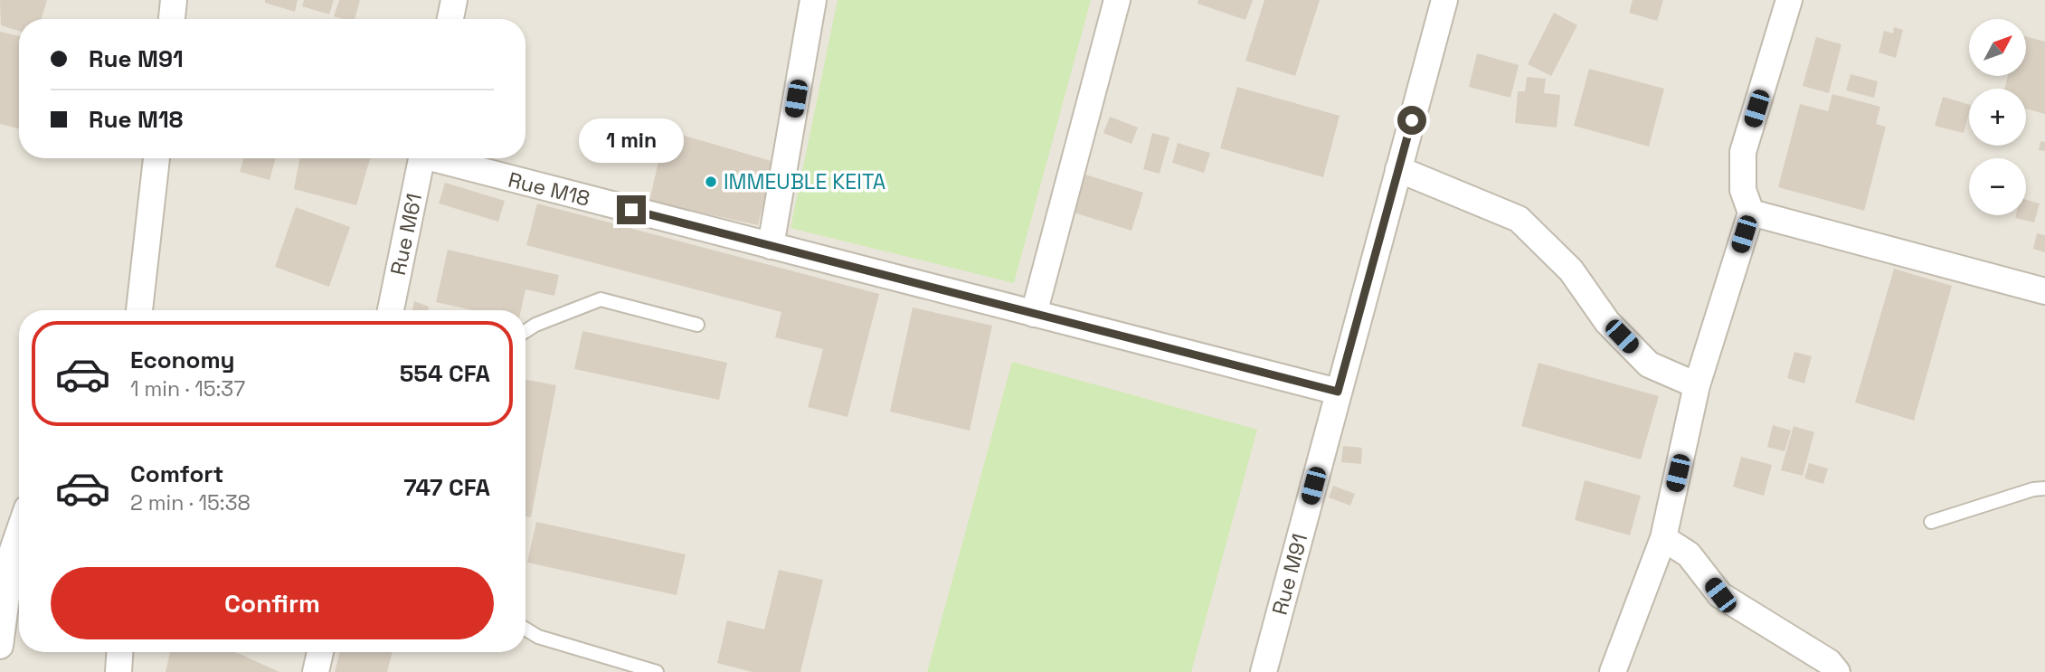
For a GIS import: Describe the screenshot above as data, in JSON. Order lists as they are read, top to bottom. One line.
{"streets":{"street":["Rue M18","Rue M61","Rue M91"]},"crossings":[["Rue M18","Rue M91"]],"places":["IMMEUBLE KEITA"],"north":"top right","page":{"map_buttons":["+","−"],"banner":["Rue M91","Rue M18"],"bubble":"1 min","list":[{"name":"Economy","note":"1 min · 15:37","value":"554 CFA"},{"name":"Comfort","note":"2 min · 15:38","value":"747 CFA"}],"buttons":"Confirm"}}
